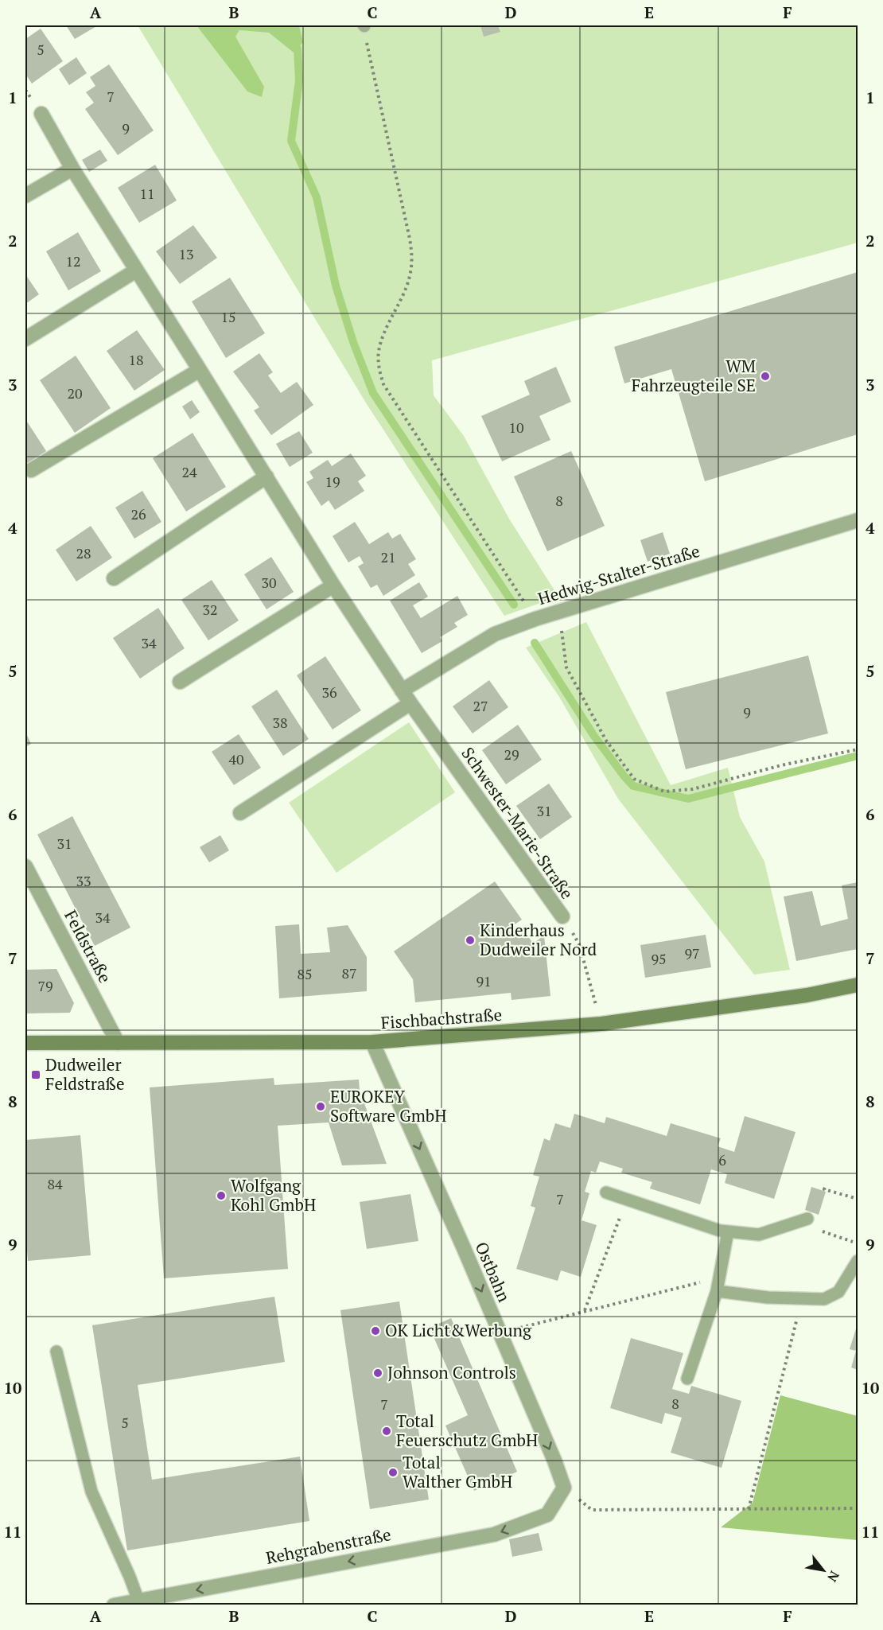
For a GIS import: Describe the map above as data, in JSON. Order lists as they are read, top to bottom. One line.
{"streets":{"street":["Hedwig-Stalter-Straße","Schwester-Marie-Straße","Feldstraße","Fischbachstraße","Ostbahn","Rehgrabenstraße"]},"crossings":[["Hedwig-Stalter-Straße","Schwester-Marie-Straße"],["Schwester-Marie-Straße","Fischbachstraße"],["Feldstraße","Fischbachstraße"],["Fischbachstraße","Ostbahn"],["Ostbahn","Rehgrabenstraße"]],"one_way":["Ostbahn","Rehgrabenstraße"],"places":{"other":["WM Fahrzeugteile SE","Kinderhaus Dudweiler Nord","EUROKEY Software GmbH","Wolfgang Kohl GmbH","OK Licht&Werbung","Johnson Controls","Total Feuerschutz GmbH","Total Walther GmbH"],"transit":["Dudweiler Feldstraße"]},"house_numbers":["5","7","9","11","13","12","15","18","20","10","24","19","8","26","28","21","30","32","34","36","27","9","38","29","40","31","31","33","34","97","95","87","85","91","79","6","84","7","8","7","5"],"north":"bottom right","grid":{"columns":["A","B","C","D","E","F"],"rows":["1","2","3","4","5","6","7","8","9","10","11"]}}
